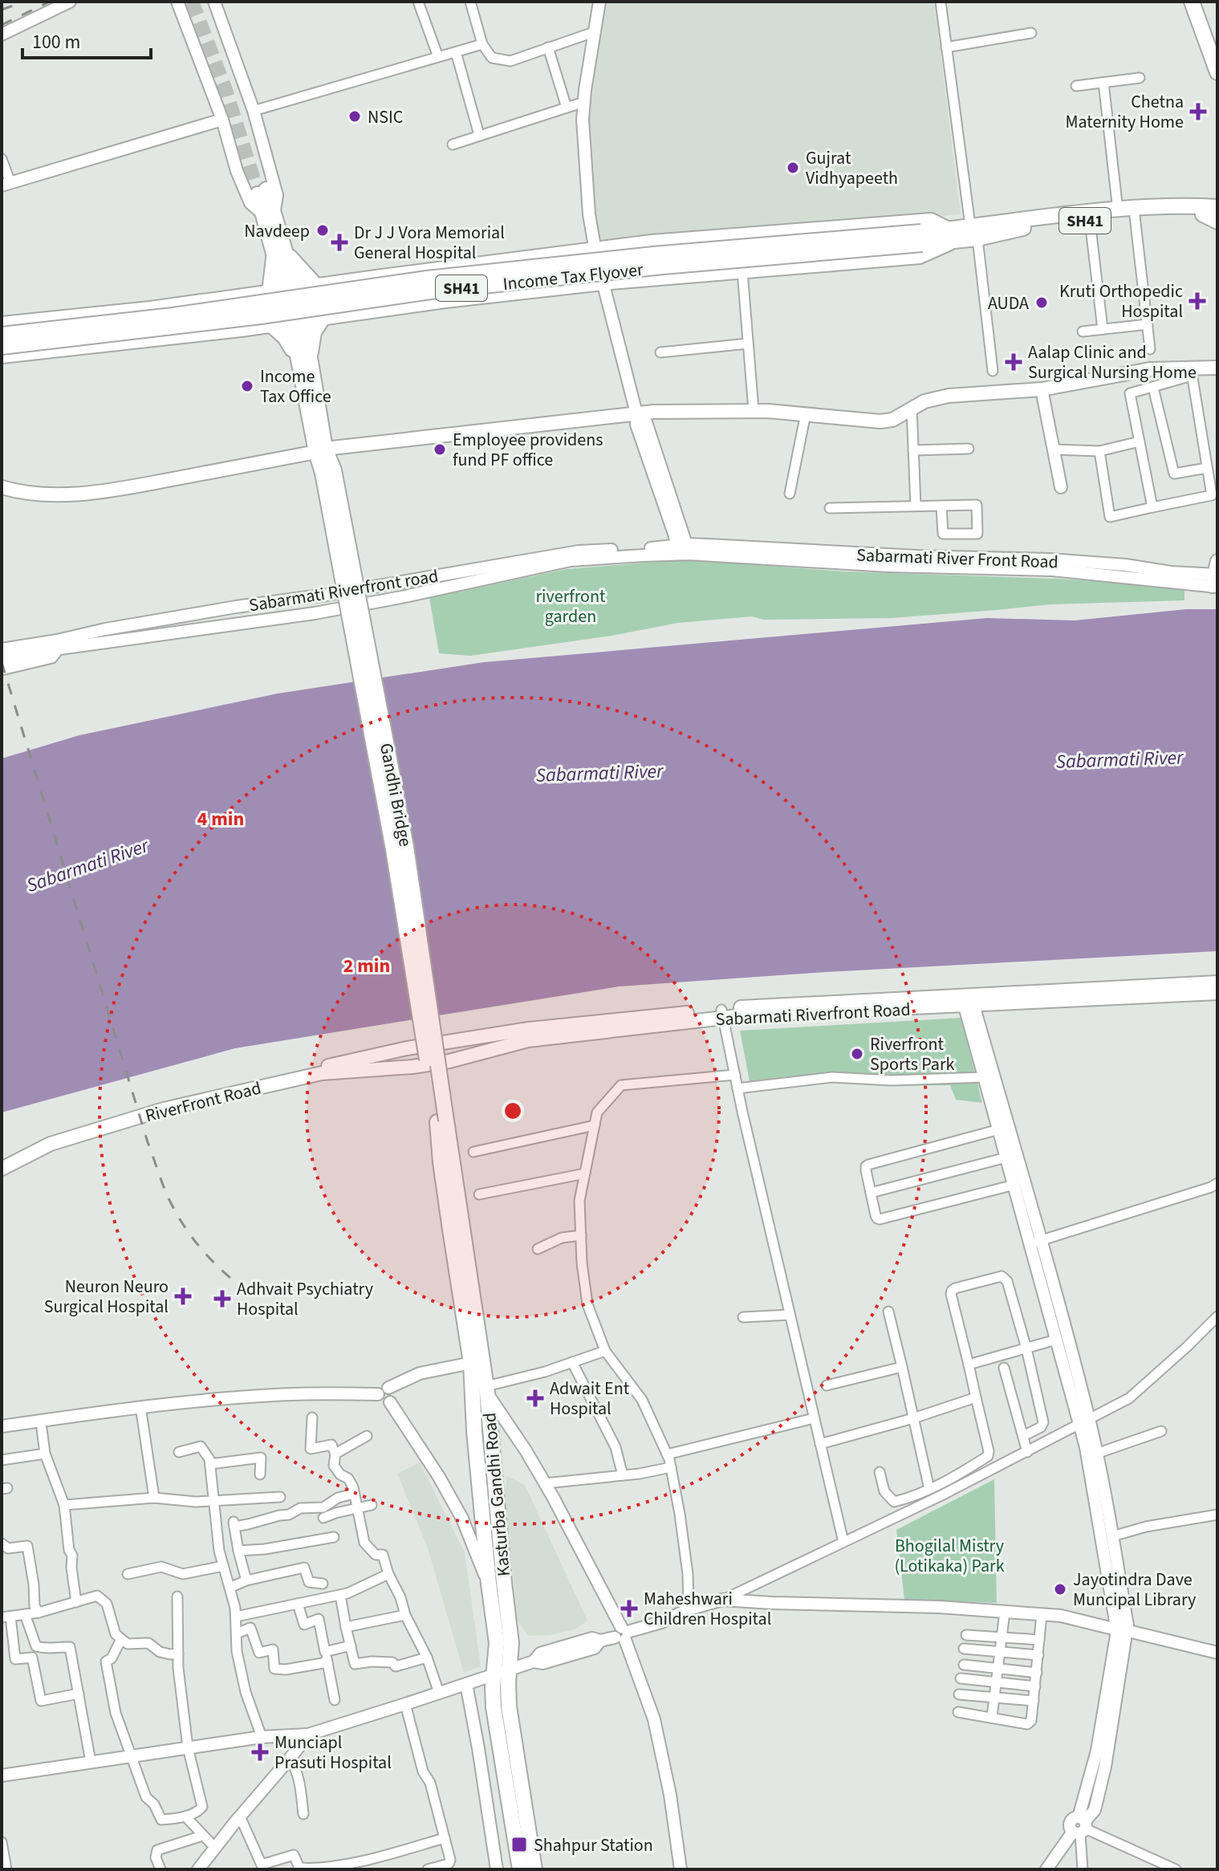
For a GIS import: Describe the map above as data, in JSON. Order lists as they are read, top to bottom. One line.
{"streets":{"main road":["SH41","Income Tax Flyover","Gandhi Bridge","Sabarmati Riverfront Road","RiverFront Road","Kasturba Gandhi Road"],"street":["Sabarmati Riverfront road"]},"crossings":[["SH41","Income Tax Flyover"],["Gandhi Bridge","Kasturba Gandhi Road"],["Sabarmati Riverfront Road","RiverFront Road"]],"water":["Sabarmati River"],"parks":["riverfront garden","Bhogilal Mistry (Lotikaka) Park"],"places":{"health":["Chetna Maternity Home","Dr J J Vora Memorial General Hospital","Kruti Orthopedic Hospital","Aalap Clinic and Surgical Nursing Home","Neuron Neuro Surgical Hospital","Adhvait Psychiatry Hospital","Adwait Ent Hospital","Maheshwari Children Hospital","Munciapl Prasuti Hospital"],"other":["NSIC","Gujrat Vidhyapeeth","Navdeep","AUDA","Income Tax Office","Employee providens fund PF office","Riverfront Sports Park","Jayotindra Dave Muncipal Library"],"transit":["Shahpur Station"]},"scale_bar":"100 m","rings":["4 min","2 min"]}
